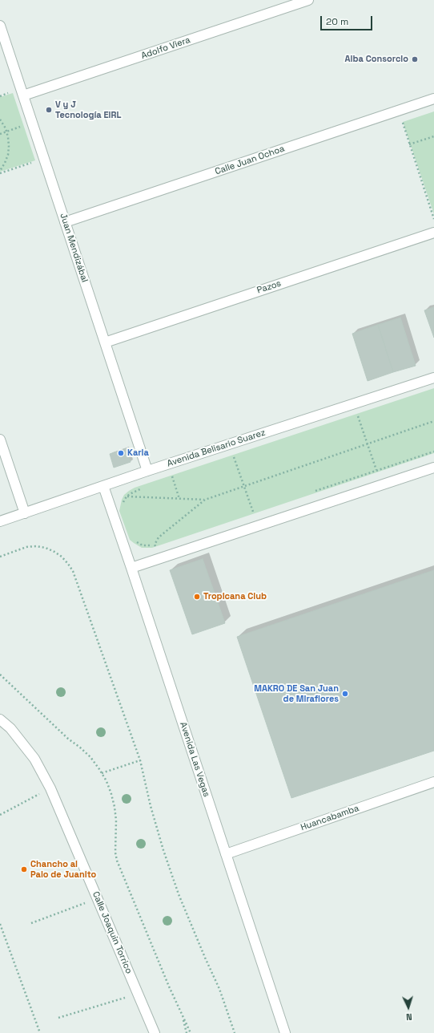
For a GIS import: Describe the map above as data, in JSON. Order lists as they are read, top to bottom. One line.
{"streets":{"street":["Adolfo Viera","Calle Juan Ochoa","Juan Mendizábal","Pazos","Avenida Belisario Suarez","Avenida Las Vegas","Huancabamba","Calle Joaquin Torrico"]},"crossings":[["Adolfo Viera","Juan Mendizábal"],["Calle Juan Ochoa","Juan Mendizábal"],["Juan Mendizábal","Pazos"],["Juan Mendizábal","Avenida Belisario Suarez"],["Avenida Belisario Suarez","Avenida Las Vegas"],["Avenida Las Vegas","Huancabamba"]],"places":["Alba Consorcio","V y J Tecnología EIRL","Karla","Tropicana Club","MAKRO DE San Juan de Miraflores","Chancho al Palo de Juanito"],"scale_bar":"20 m","north":"bottom"}
